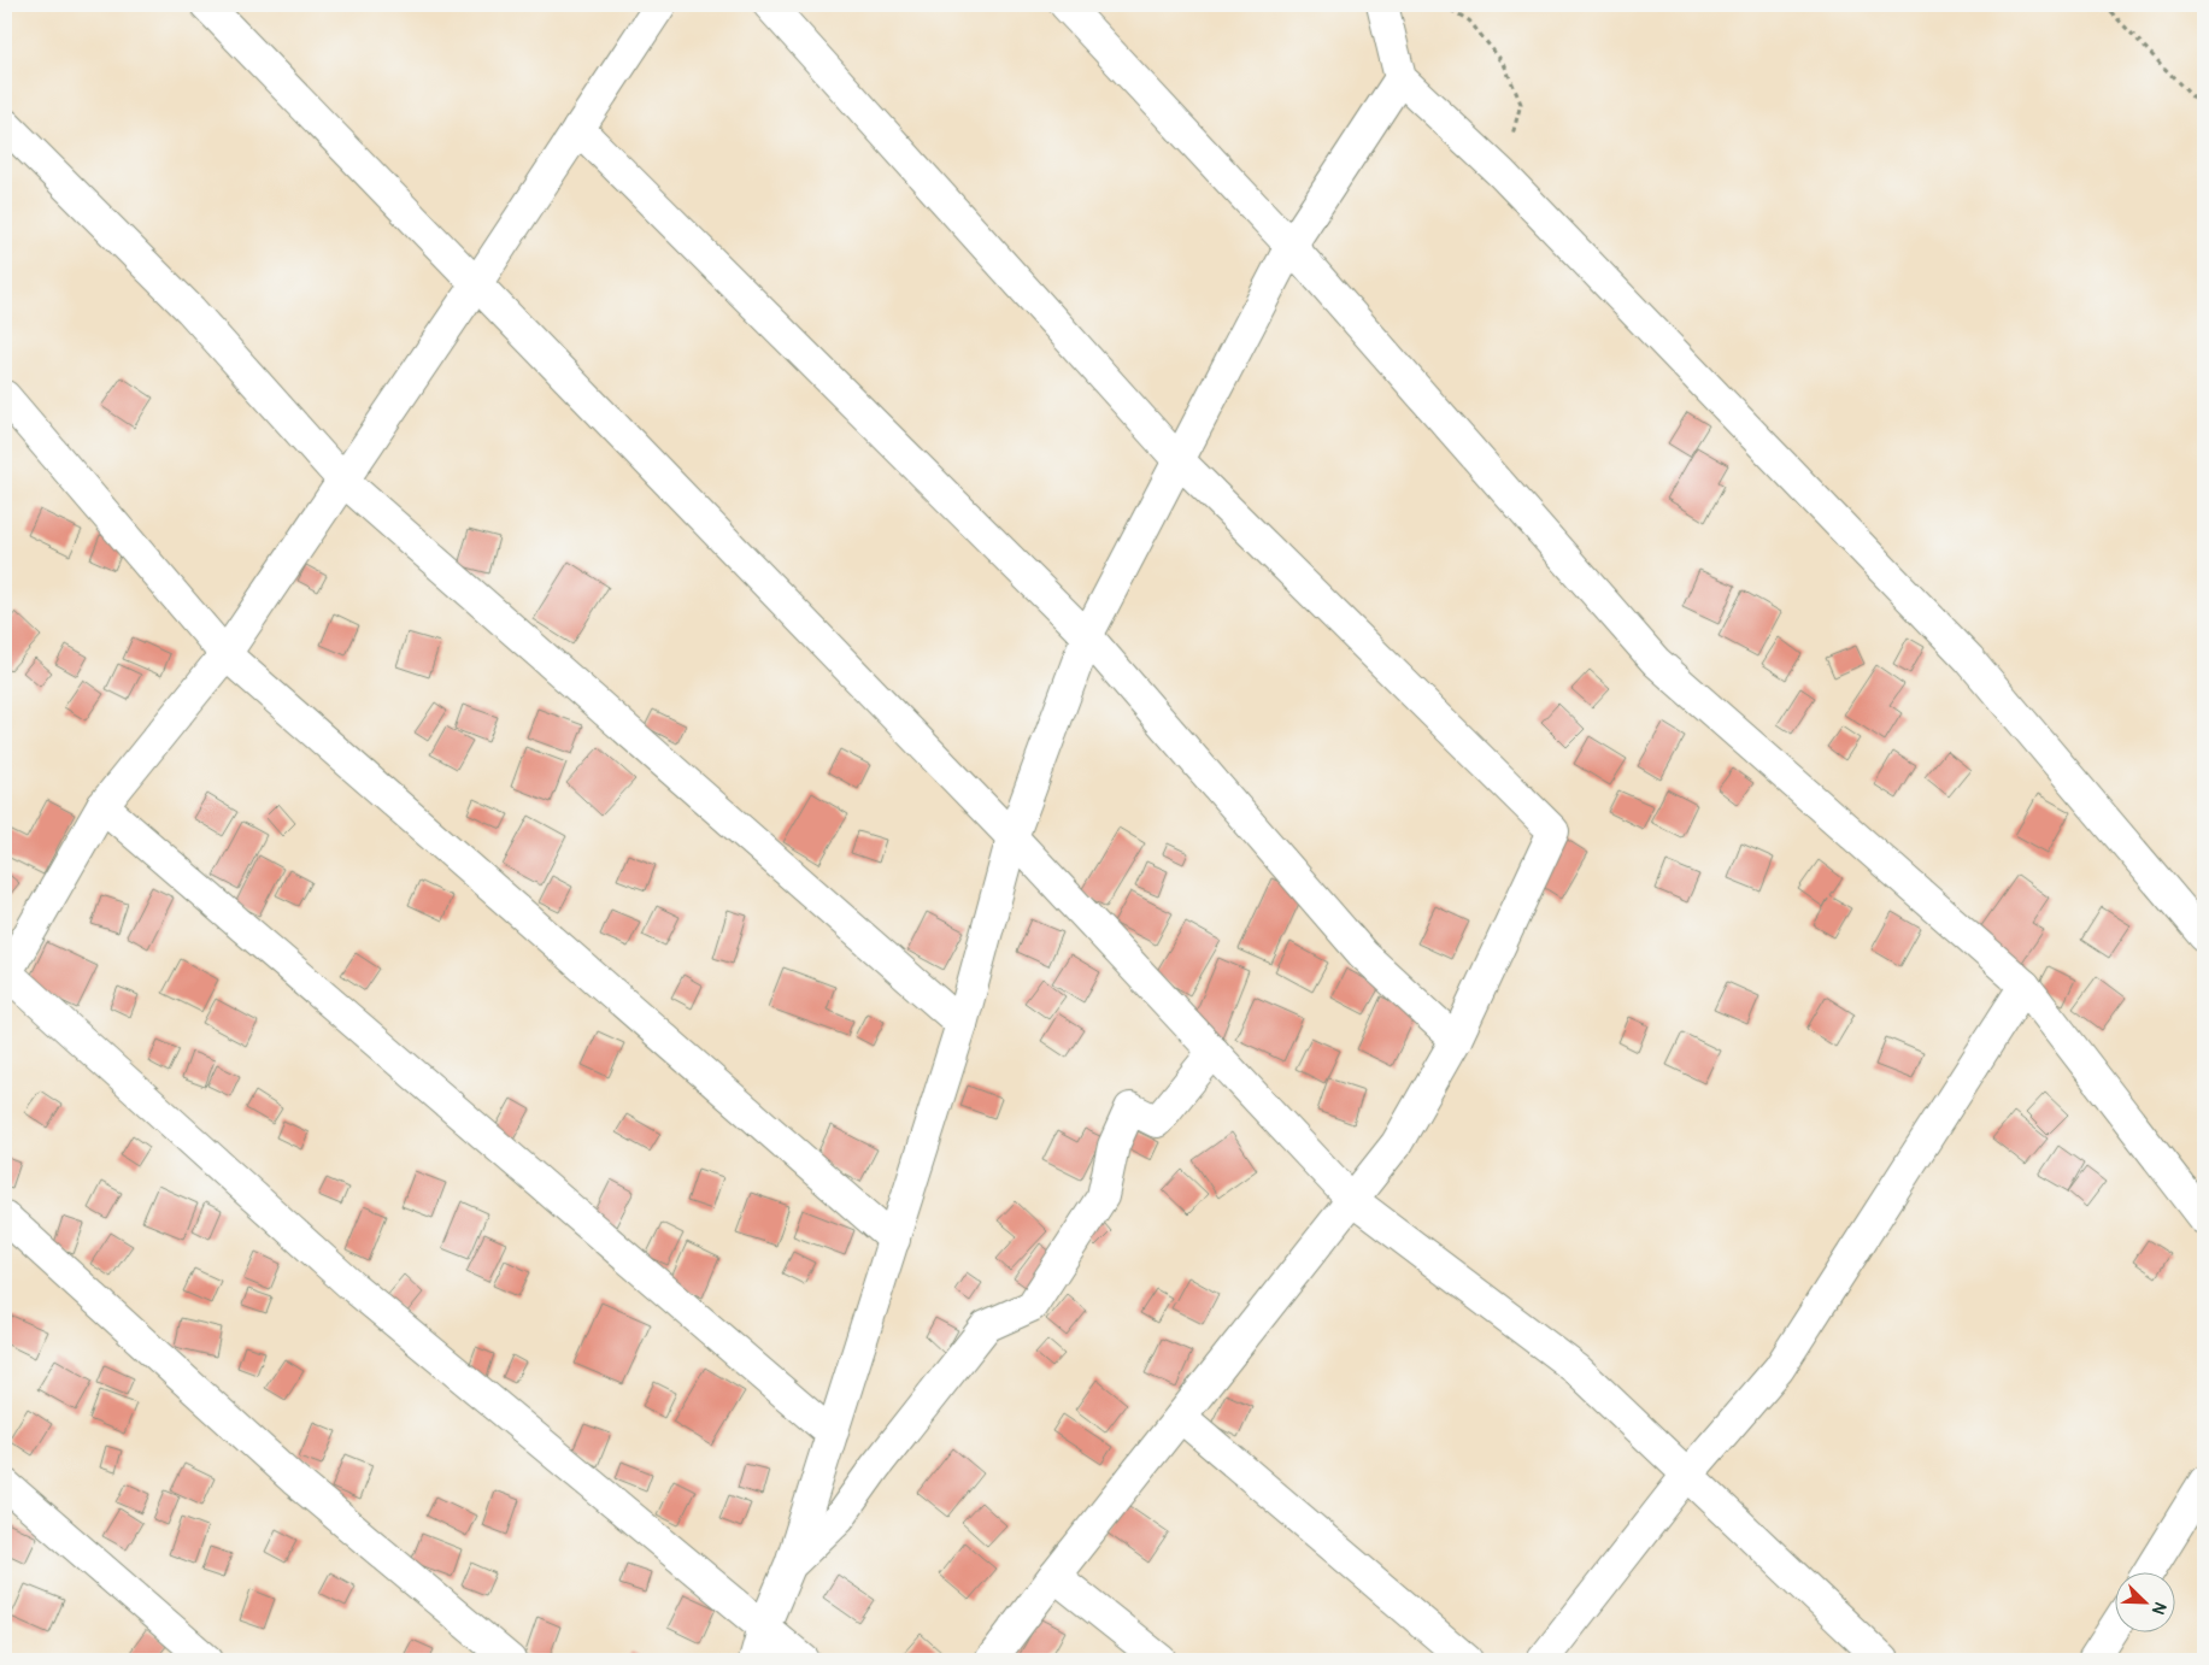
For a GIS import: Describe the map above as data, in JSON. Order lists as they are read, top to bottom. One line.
{"north":"bottom right"}
